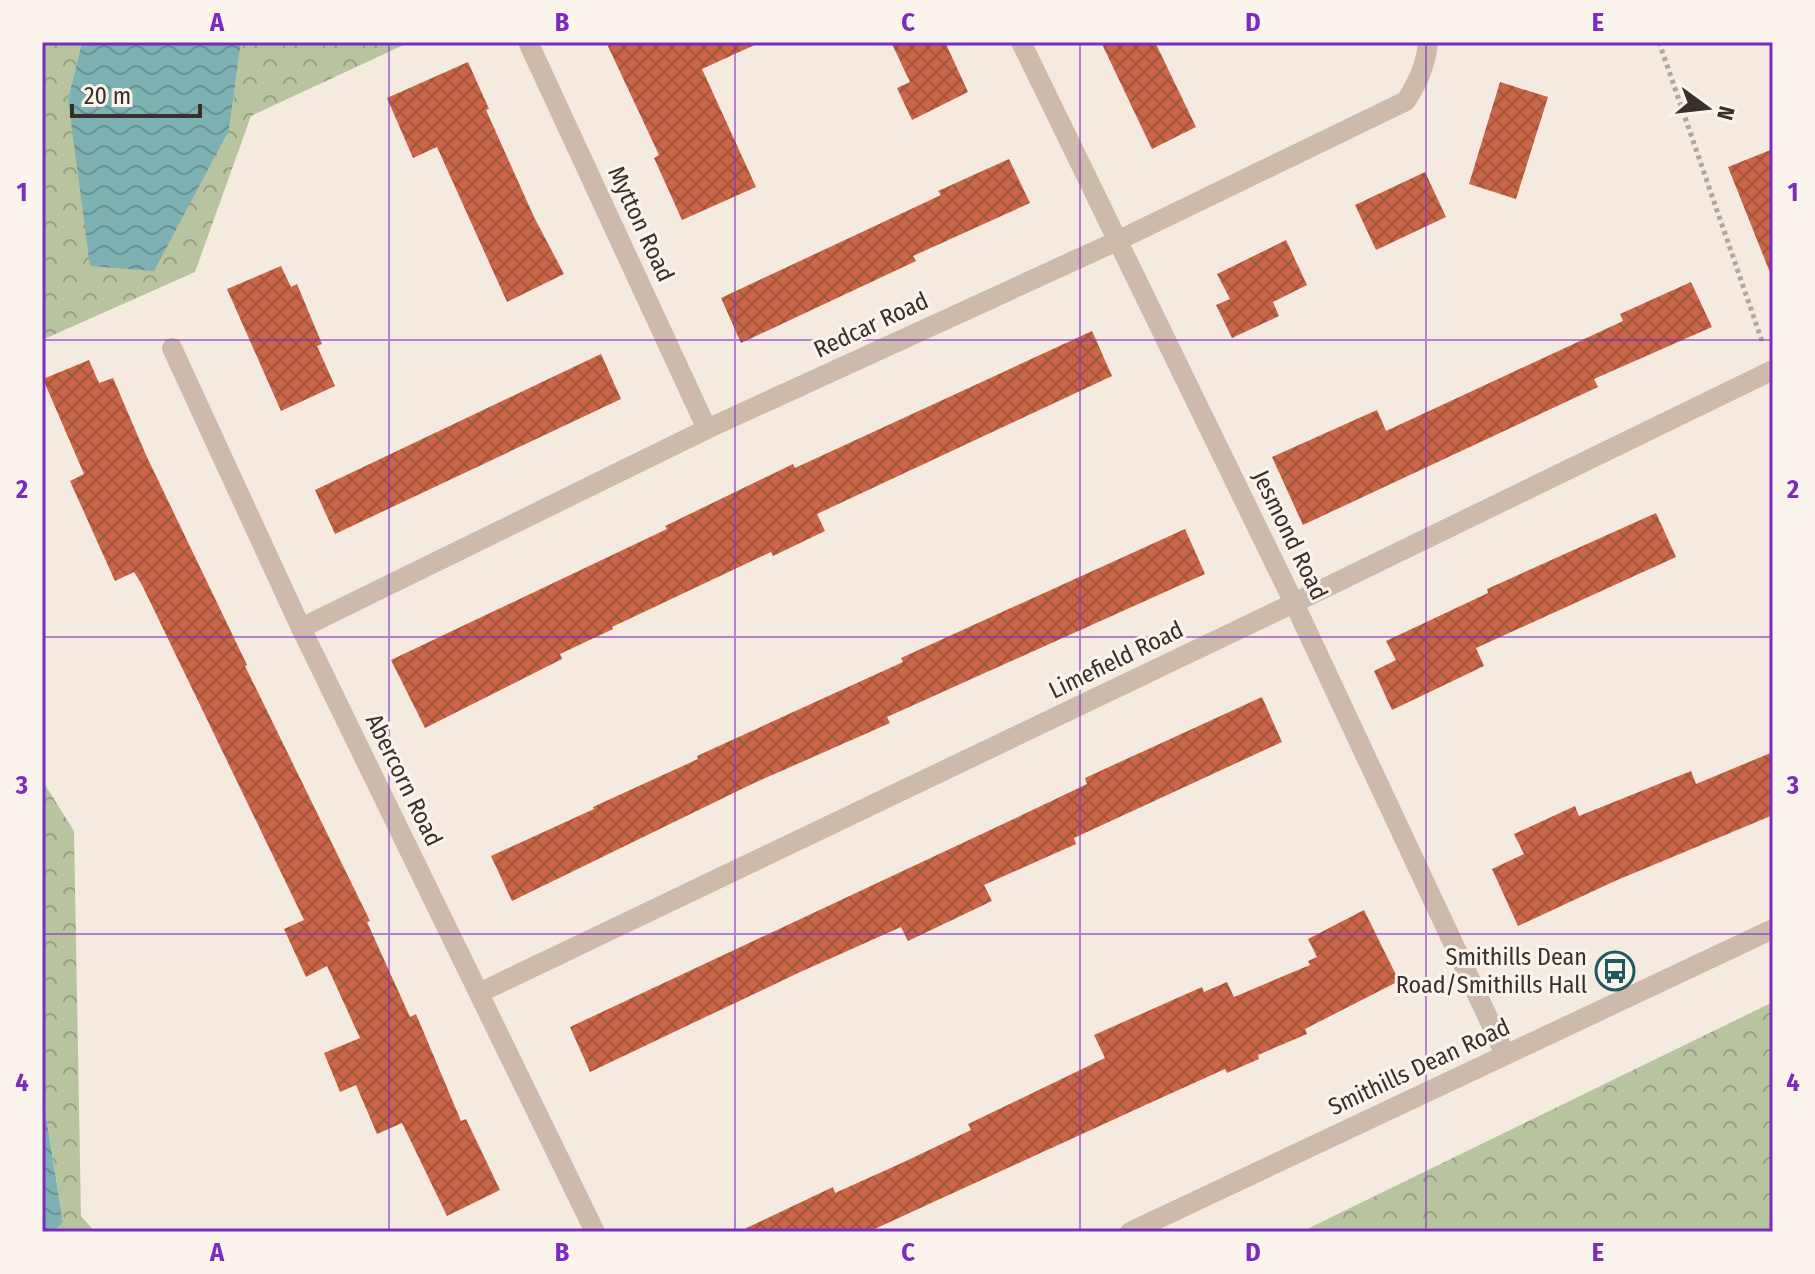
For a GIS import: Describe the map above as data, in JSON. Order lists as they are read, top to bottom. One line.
{"streets":{"street":["Mytton Road","Redcar Road","Jesmond Road","Limefield Road","Abercorn Road","Smithills Dean Road"]},"crossings":[["Mytton Road","Redcar Road"],["Redcar Road","Jesmond Road"],["Redcar Road","Abercorn Road"],["Jesmond Road","Limefield Road"],["Jesmond Road","Smithills Dean Road"],["Limefield Road","Abercorn Road"]],"places":{"bus stop":["Smithills Dean Road/Smithills Hall"]},"scale_bar":"20 m","north":"right","grid":{"columns":["A","B","C","D","E"],"rows":["1","2","3","4"]}}
